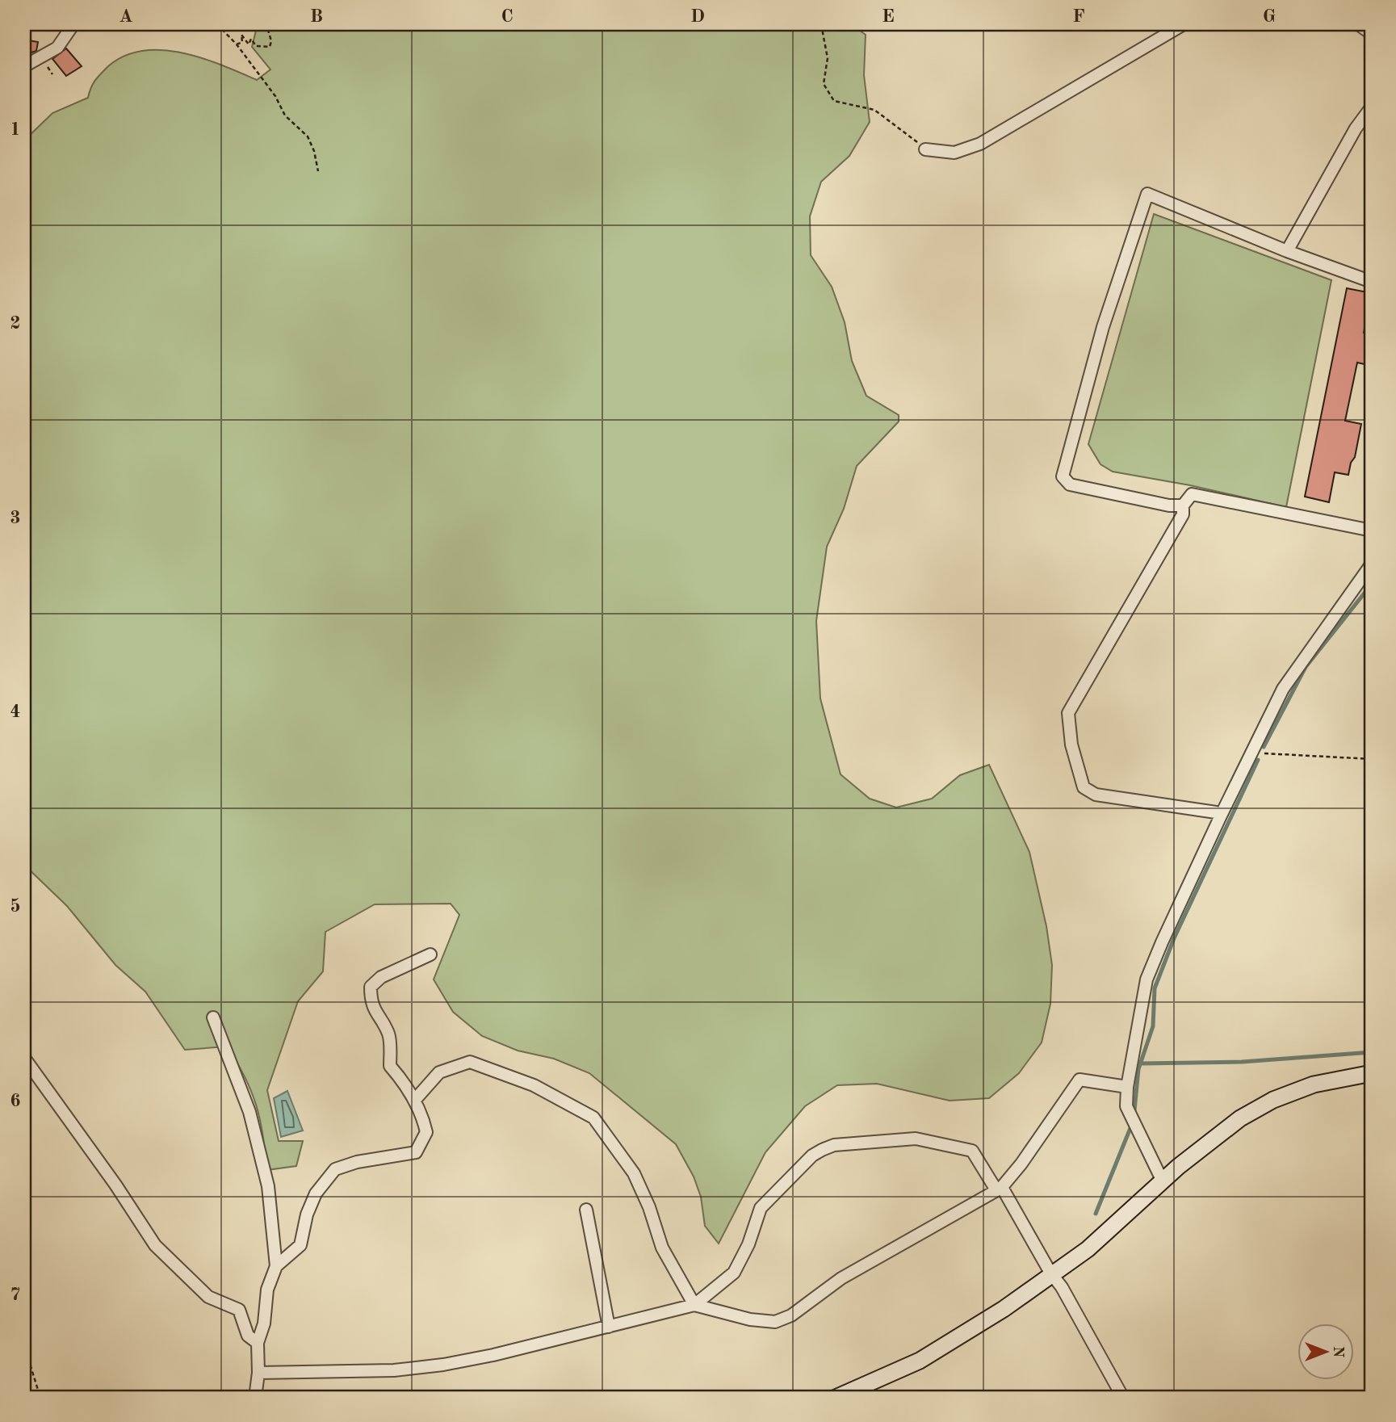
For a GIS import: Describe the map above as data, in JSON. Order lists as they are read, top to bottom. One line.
{"north":"right","grid":{"columns":["A","B","C","D","E","F","G"],"rows":["1","2","3","4","5","6","7"]}}
